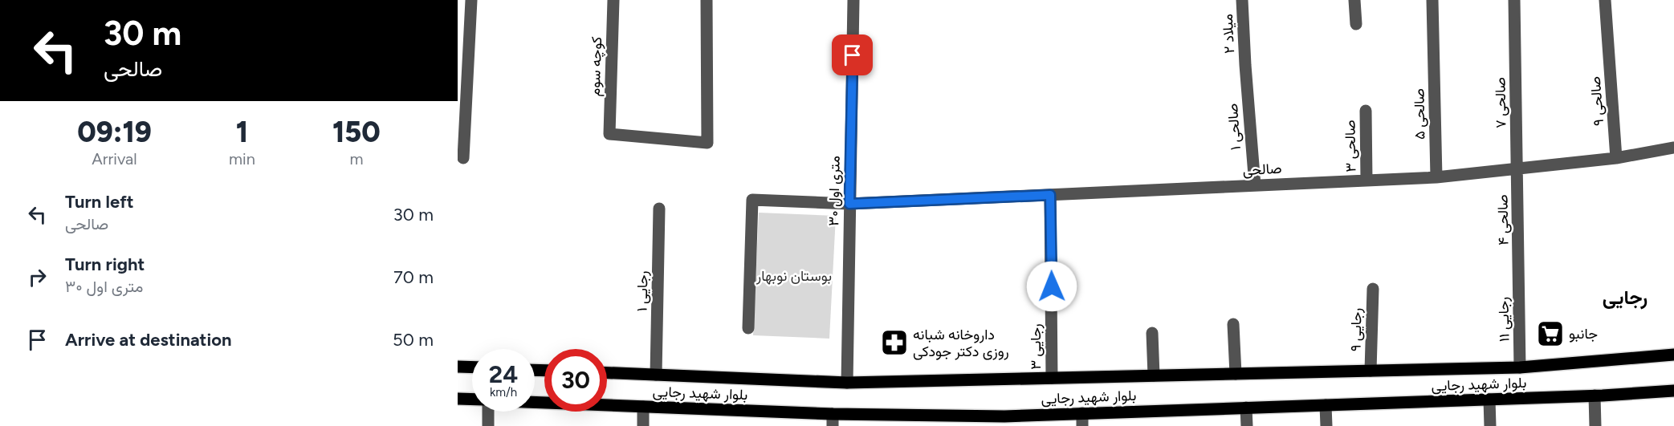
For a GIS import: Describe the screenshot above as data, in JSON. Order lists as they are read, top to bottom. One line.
{"streets":{"main road":["بلوار شهید رجایی"],"street":["میلاد ۲","کوچه سوم","صالحی ۹","صالحی ۷","صالحی ۵","صالحی ۱","صالحی ۳","صالحی","۳۰ متری اول","صالحی ۴","رجایی ۱","رجایی ۱۱","رجایی ۹","رجایی ۳"]},"crossings":[["میلاد ۲","صالحی ۱"],["صالحی ۹","صالحی"],["صالحی ۷","صالحی"],["صالحی ۷","صالحی ۴"],["صالحی ۵","صالحی"],["صالحی ۱","صالحی"],["صالحی ۳","صالحی"],["صالحی","۳۰ متری اول"],["صالحی","صالحی ۴"],["صالحی","رجایی ۳"],["۳۰ متری اول","بلوار شهید رجایی"],["صالحی ۴","رجایی ۱۱"],["رجایی ۱","بلوار شهید رجایی"],["رجایی ۱۱","بلوار شهید رجایی"],["رجایی ۹","بلوار شهید رجایی"],["رجایی ۳","بلوار شهید رجایی"]],"districts":["رجایی"],"parks":["بوستان نوبهار"],"places":{"supermarket":["جانبو"],"pharmacy":["داروخانه شبانه روزی دکتر جودکی"]},"page":{"turn":["30 m","صالحی"],"eta":["09:19","Arrival","1","min","150","m"],"list":[{"name":"Turn left","note":"صالحی","value":"30 m"},{"name":"Turn right","note":"۳۰ متری اول","value":"70 m"},{"name":"Arrive at destination","value":"50 m"}],"speed":"24 km/h","limit":"30"}}
